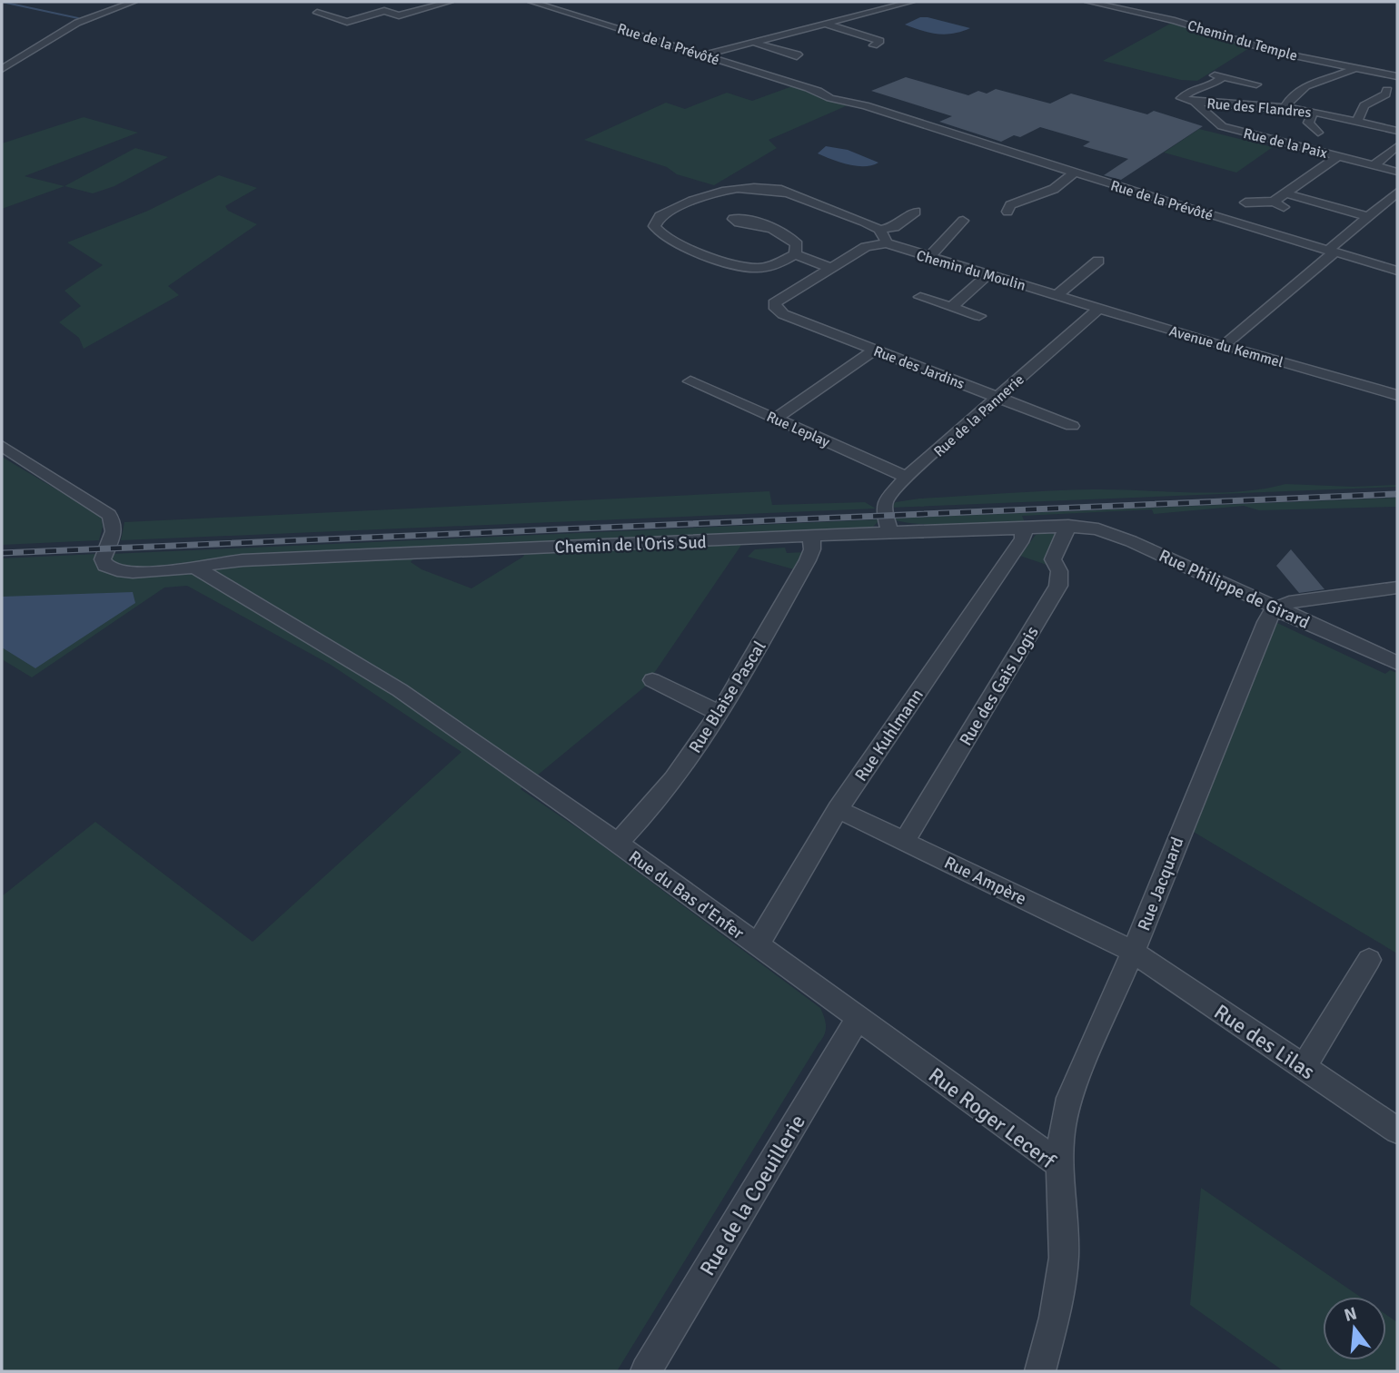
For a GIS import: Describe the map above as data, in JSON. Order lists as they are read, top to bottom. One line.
{"streets":{"street":["Chemin du Temple","Rue de la Prévôté","Rue des Flandres","Rue de la Paix","Chemin du Moulin","Avenue du Kemmel","Rue des Jardins","Rue de la Pannerie","Rue Leplay","Chemin de l'Oris Sud","Rue Philippe de Girard","Rue des Gais Logis","Rue Blaise Pascal","Rue Kuhlmann","Rue Ampère","Rue Jacquard","Rue du Bas d'Enfer","Rue des Lilas","Rue Roger Lecerf","Rue de la Coeuillerie"]},"crossings":[["Rue des Flandres","Rue de la Paix"],["Chemin du Moulin","Avenue du Kemmel"],["Avenue du Kemmel","Rue de la Pannerie"],["Rue des Jardins","Rue de la Pannerie"],["Rue de la Pannerie","Rue Leplay"],["Rue de la Pannerie","Chemin de l'Oris Sud"],["Chemin de l'Oris Sud","Rue Philippe de Girard"],["Chemin de l'Oris Sud","Rue des Gais Logis"],["Chemin de l'Oris Sud","Rue Blaise Pascal"],["Chemin de l'Oris Sud","Rue Kuhlmann"],["Chemin de l'Oris Sud","Rue du Bas d'Enfer"],["Rue Philippe de Girard","Rue des Gais Logis"],["Rue Philippe de Girard","Rue Jacquard"],["Rue des Gais Logis","Rue Ampère"],["Rue Blaise Pascal","Rue du Bas d'Enfer"],["Rue Kuhlmann","Rue Ampère"],["Rue Kuhlmann","Rue du Bas d'Enfer"],["Rue Kuhlmann","Rue Roger Lecerf"],["Rue Ampère","Rue Jacquard"],["Rue Ampère","Rue des Lilas"],["Rue Jacquard","Rue des Lilas"],["Rue Jacquard","Rue Roger Lecerf"],["Rue du Bas d'Enfer","Rue Roger Lecerf"],["Rue Roger Lecerf","Rue de la Coeuillerie"]],"north":"top"}
